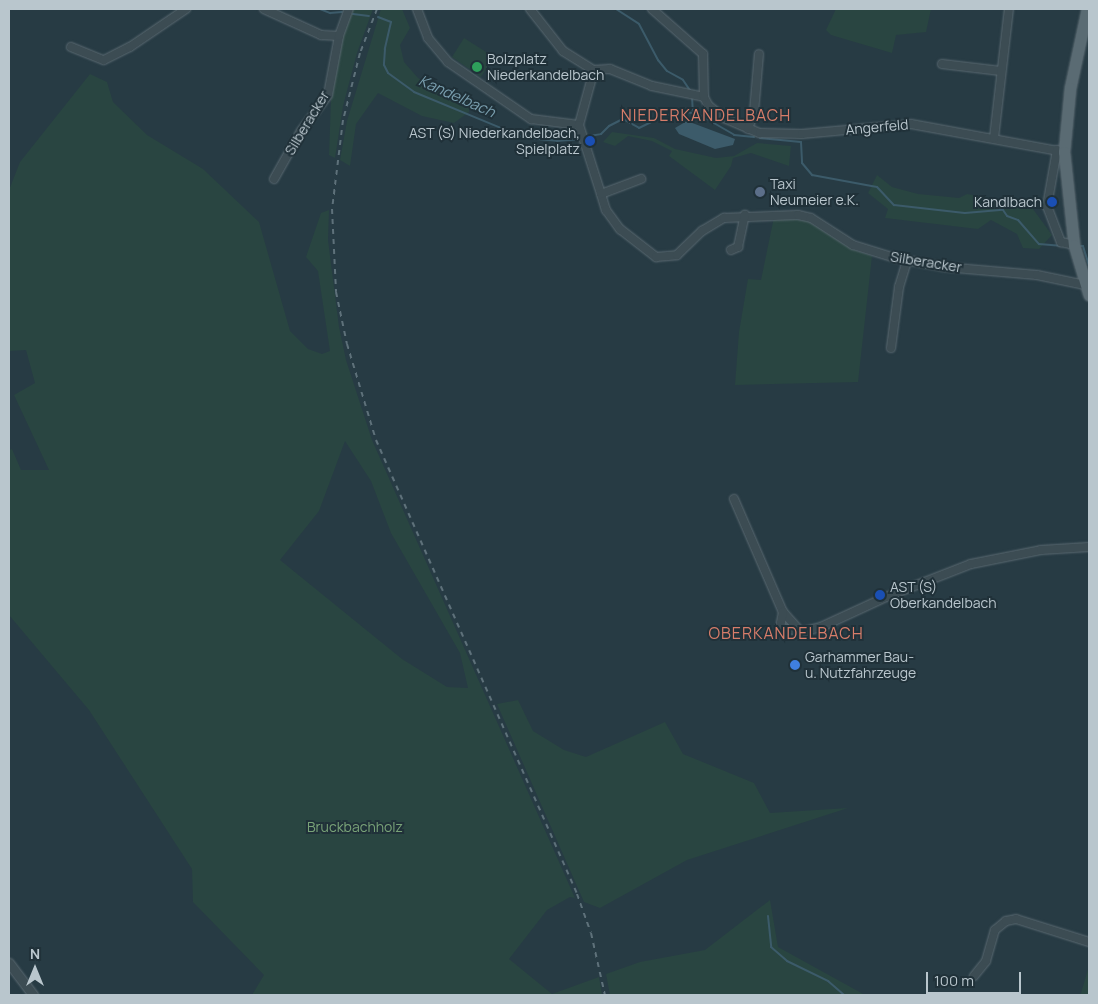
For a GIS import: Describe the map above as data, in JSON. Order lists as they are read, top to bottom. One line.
{"streets":{"street":["Silberacker","Angerfeld"]},"districts":["NIEDERKANDELBACH","OBERKANDELBACH"],"water":["Kandelbach"],"parks":["Bruckbachholz"],"places":["Bolzplatz Niederkandelbach","AST (S) Niederkandelbach, Spielplatz","Taxi Neumeier e.K.","Kandlbach","AST (S) Oberkandelbach","Garhammer Bau- u. Nutzfahrzeuge"],"scale_bar":"100 m","north":"top"}
